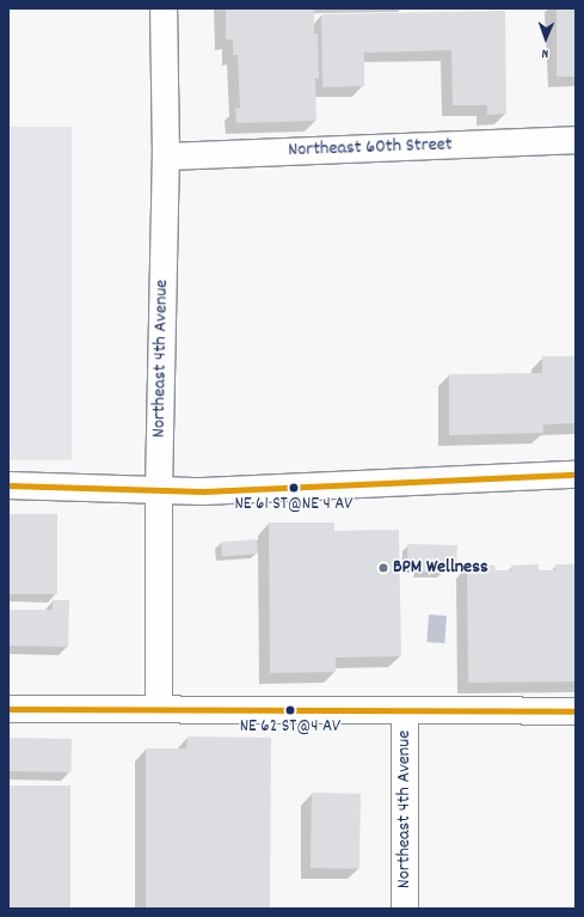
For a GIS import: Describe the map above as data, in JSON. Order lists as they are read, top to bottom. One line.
{"streets":{"street":["Northeast 60th Street","Northeast 4th Avenue"]},"crossings":[["Northeast 60th Street","Northeast 4th Avenue"]],"places":["NE 61 ST@NE 4 AV","BPM Wellness","NE 62 ST@4 AV"],"lines":["transit line 62"],"north":"bottom"}
